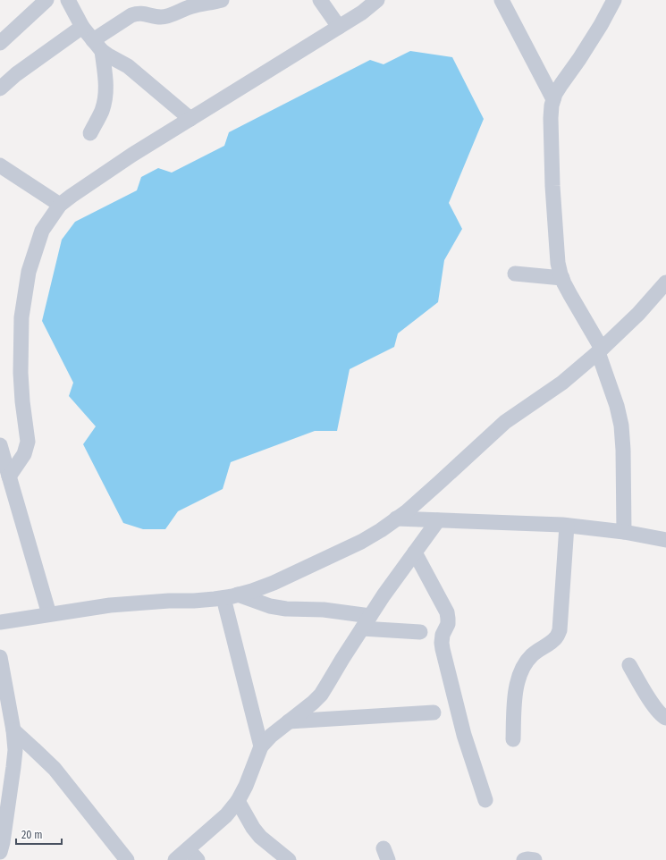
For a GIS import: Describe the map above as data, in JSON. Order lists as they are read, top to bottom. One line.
{"scale_bar":"20 m"}
